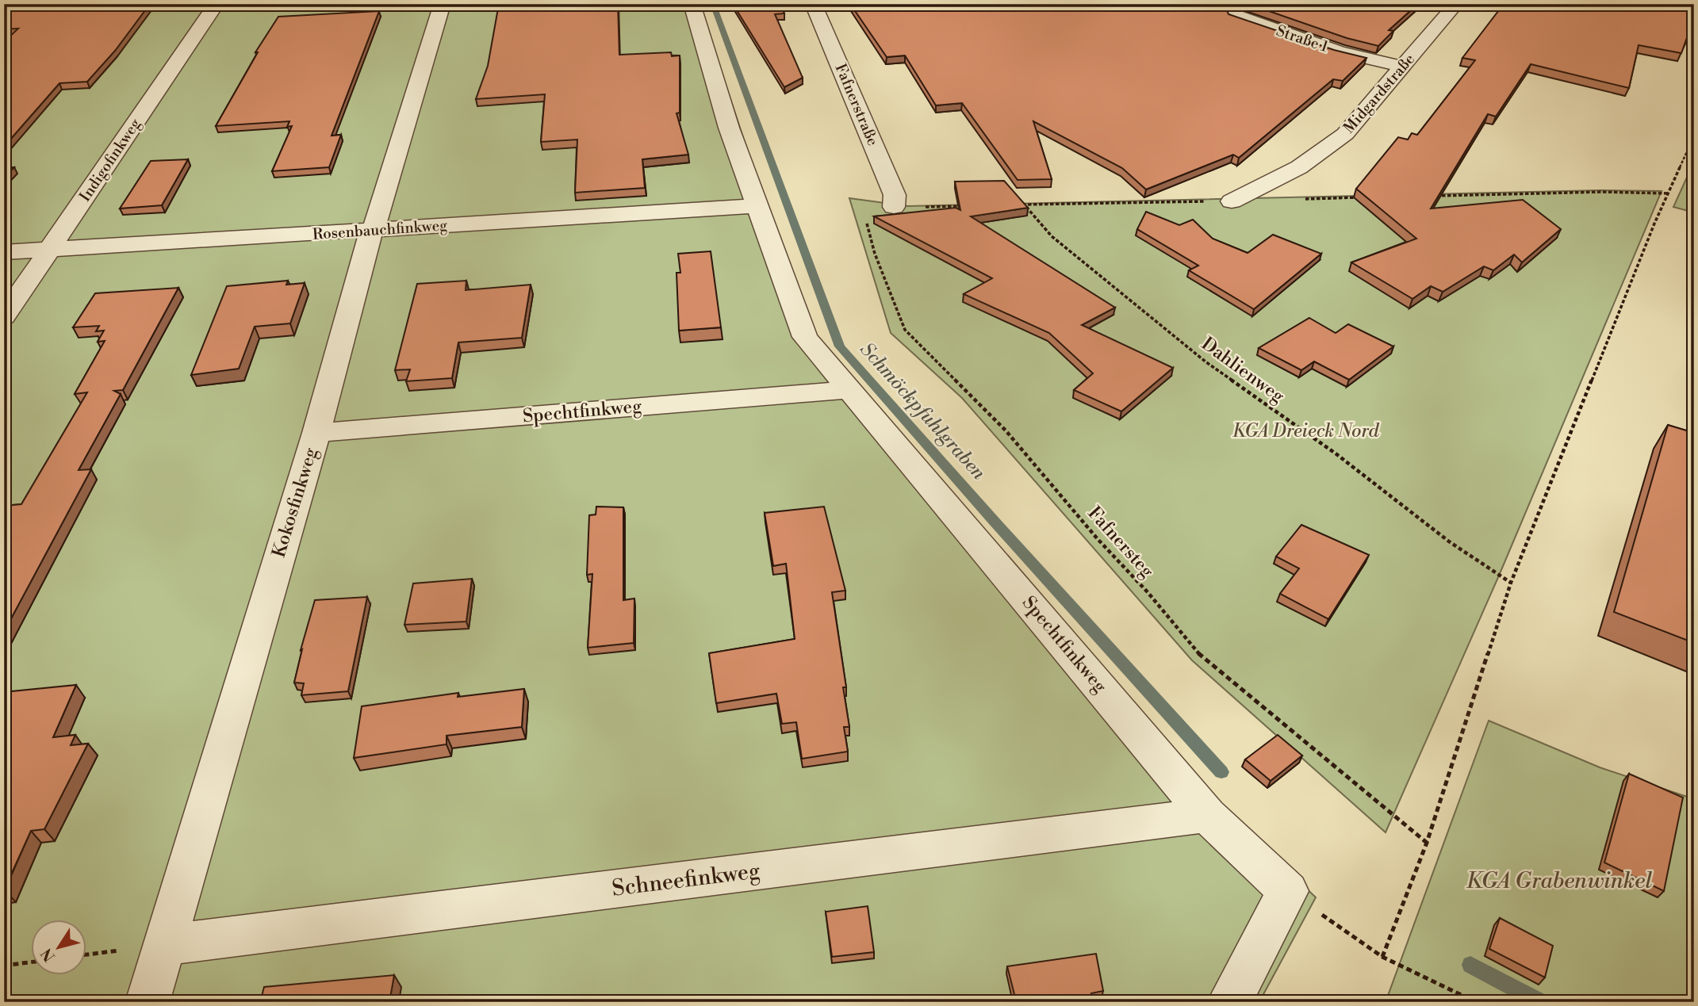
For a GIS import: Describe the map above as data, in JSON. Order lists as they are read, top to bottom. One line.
{"streets":{"street":["Straße 1","Midgardstraße","Fafnerstraße","Indigofinkweg","Rosenbauchfinkweg","Spechtfinkweg","Kokosfinkweg","Schneefinkweg"],"path":["Dahlienweg","Fafnersteg"]},"crossings":[["Straße 1","Midgardstraße"],["Indigofinkweg","Rosenbauchfinkweg"],["Rosenbauchfinkweg","Spechtfinkweg"],["Rosenbauchfinkweg","Kokosfinkweg"],["Spechtfinkweg","Kokosfinkweg"],["Spechtfinkweg","Schneefinkweg"],["Kokosfinkweg","Schneefinkweg"]],"water":["Schmöckpfuhlgraben"],"parks":["KGA Dreieck Nord","KGA Grabenwinkel"],"north":"bottom left"}
